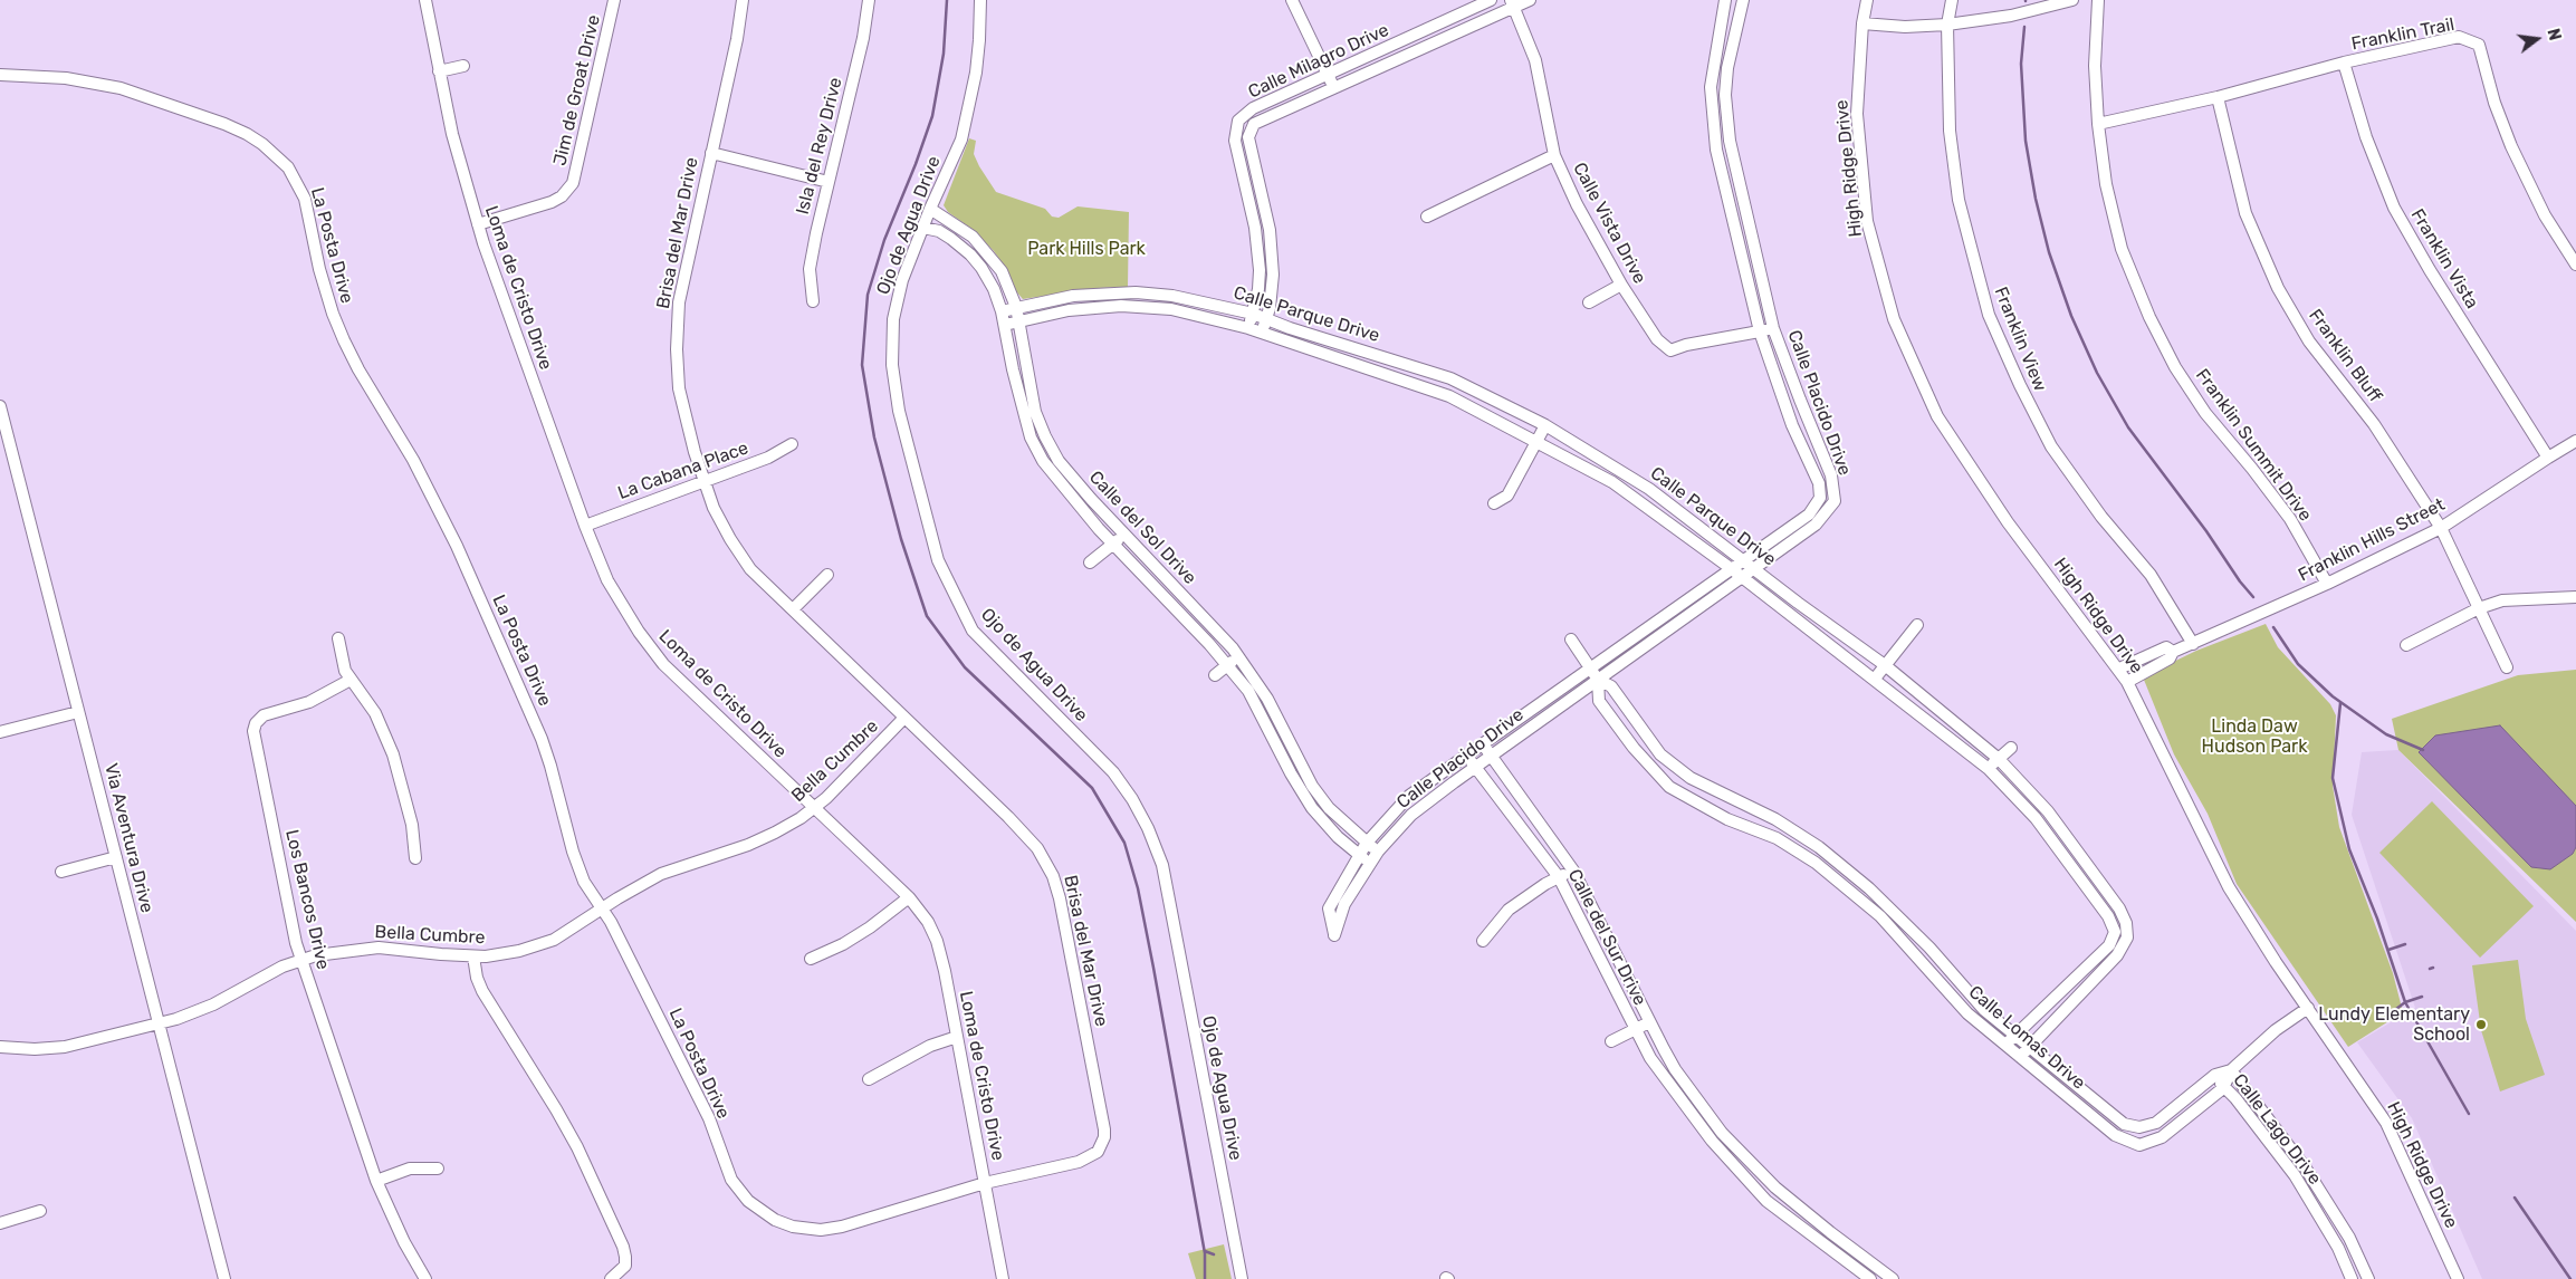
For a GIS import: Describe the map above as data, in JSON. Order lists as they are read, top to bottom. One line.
{"streets":{"street":["Franklin Trail","Calle Milagro Drive","Jim de Groat Drive","Isla del Rey Drive","High Ridge Drive","Calle Vista Drive","Ojo de Agua Drive","Brisa del Mar Drive","La Posta Drive","Franklin Vista","Loma de Cristo Drive","Calle Parque Drive","Franklin View","Franklin Bluff","Calle Placido Drive","Franklin Summit Drive","La Cabana Place","Calle del Sol Drive","Franklin Hills Street","Bella Cumbre","Via Aventura Drive","Los Bancos Drive","Calle del Sur Drive","Calle Lomas Drive","Calle Lago Drive"]},"crossings":[["Franklin Trail","Franklin Vista"],["Franklin Trail","Franklin Bluff"],["Franklin Trail","Franklin Summit Drive"],["Calle Milagro Drive","Calle Vista Drive"],["Calle Milagro Drive","Calle Parque Drive"],["Jim de Groat Drive","Loma de Cristo Drive"],["High Ridge Drive","Franklin Hills Street"],["Calle Vista Drive","Calle Placido Drive"],["Ojo de Agua Drive","Calle del Sol Drive"],["Brisa del Mar Drive","La Posta Drive"],["Brisa del Mar Drive","Loma de Cristo Drive"],["Brisa del Mar Drive","La Cabana Place"],["Brisa del Mar Drive","Bella Cumbre"],["La Posta Drive","Loma de Cristo Drive"],["La Posta Drive","Bella Cumbre"],["Franklin Vista","Franklin Hills Street"],["Loma de Cristo Drive","La Cabana Place"],["Loma de Cristo Drive","Bella Cumbre"],["Calle Parque Drive","Calle Placido Drive"],["Calle Parque Drive","Calle del Sol Drive"],["Franklin View","Franklin Hills Street"],["Franklin Bluff","Franklin Hills Street"],["Calle Placido Drive","Calle del Sol Drive"],["Calle Placido Drive","Calle del Sur Drive"],["Calle Placido Drive","Calle Lomas Drive"],["Franklin Summit Drive","Franklin Hills Street"],["Bella Cumbre","Via Aventura Drive"],["Bella Cumbre","Los Bancos Drive"]],"parks":["Park Hills Park","Linda Daw Hudson Park"],"places":["Lundy Elementary School"],"north":"right"}
